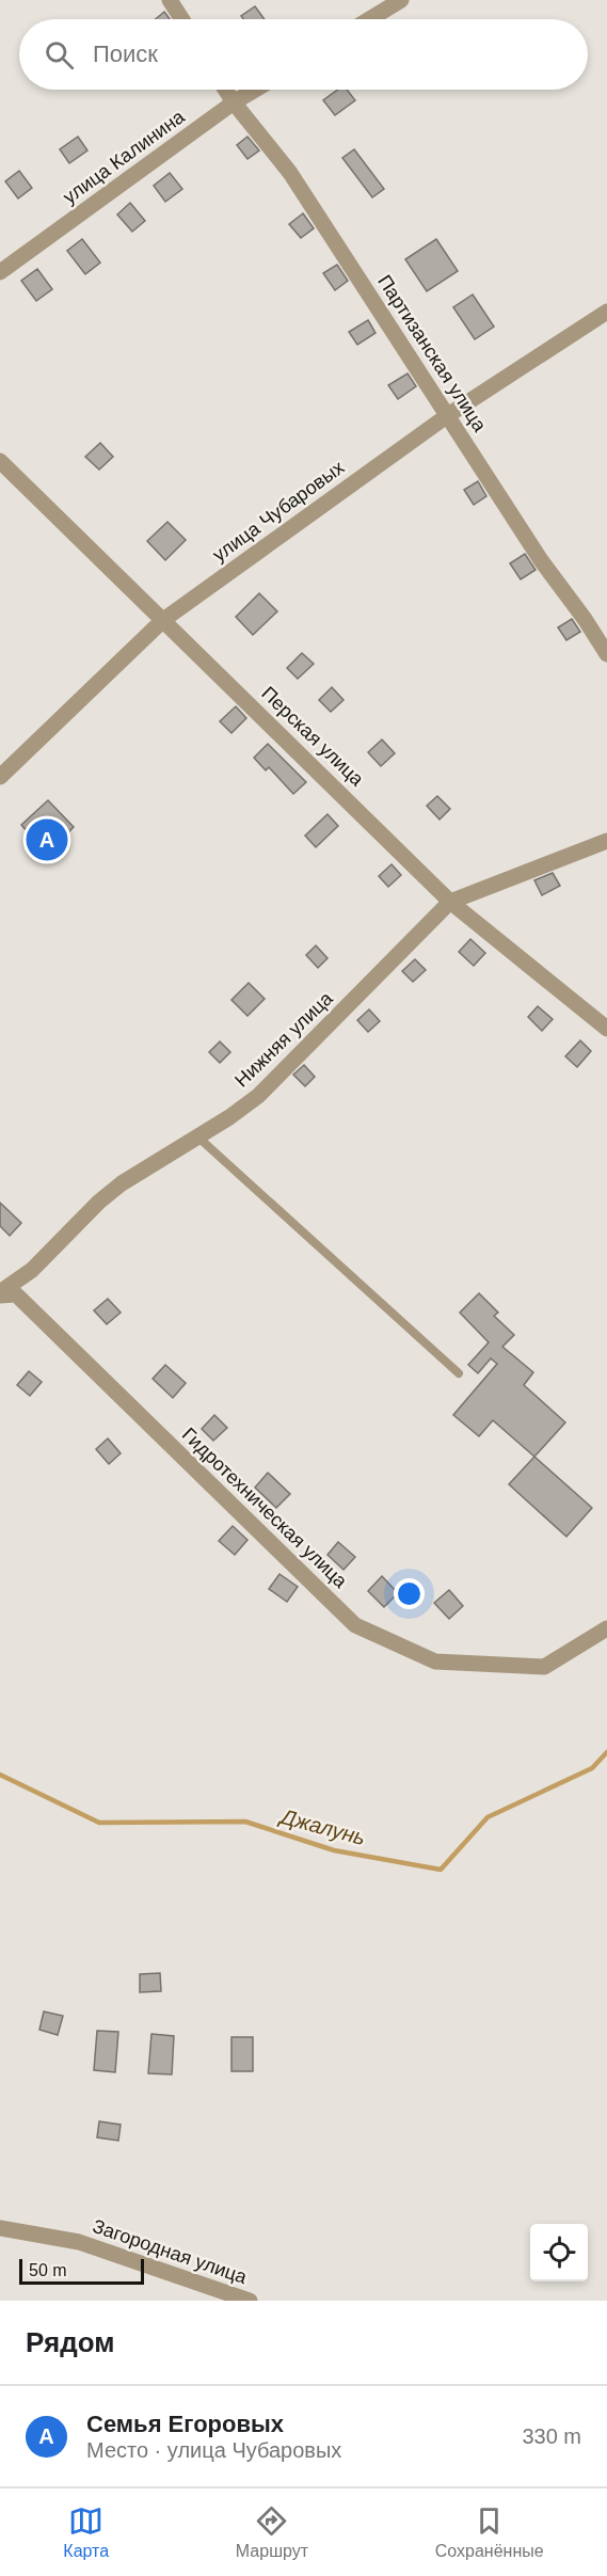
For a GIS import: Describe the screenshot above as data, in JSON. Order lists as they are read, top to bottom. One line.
{"streets":{"street":["улица Калинина","Партизанская улица","улица Чубаровых","Перская улица","Нижняя улица","Гидротехническая улица","Загородная улица"]},"crossings":[["улица Калинина","Партизанская улица"],["Партизанская улица","улица Чубаровых"],["улица Чубаровых","Перская улица"],["Перская улица","Нижняя улица"],["Нижняя улица","Гидротехническая улица"]],"water":["Джалунь"],"scale_bar":"50 m","page":{"search":"Поиск","pins":"A","scale":"50 m","heading":"Рядом","list":[{"mark":"A","name":"Семья Егоровых","note":"Место · улица Чубаровых","value":"330 m"}],"nav":["Карта","Маршрут","Сохранённые"]}}
